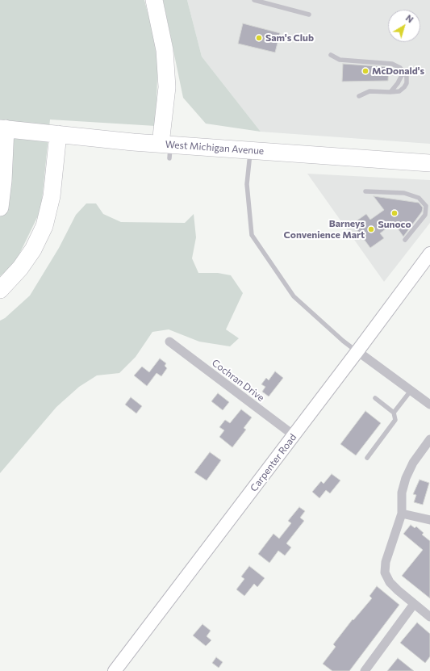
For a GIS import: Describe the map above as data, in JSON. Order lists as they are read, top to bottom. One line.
{"streets":{"highway":["West Michigan Avenue"],"main road":["Carpenter Road"],"street":["Cochran Drive"]},"crossings":[["Cochran Drive","Carpenter Road"]],"places":["Sam's Club","McDonald's","Sunoco","Barneys Convenience Mart"],"north":"top right"}
